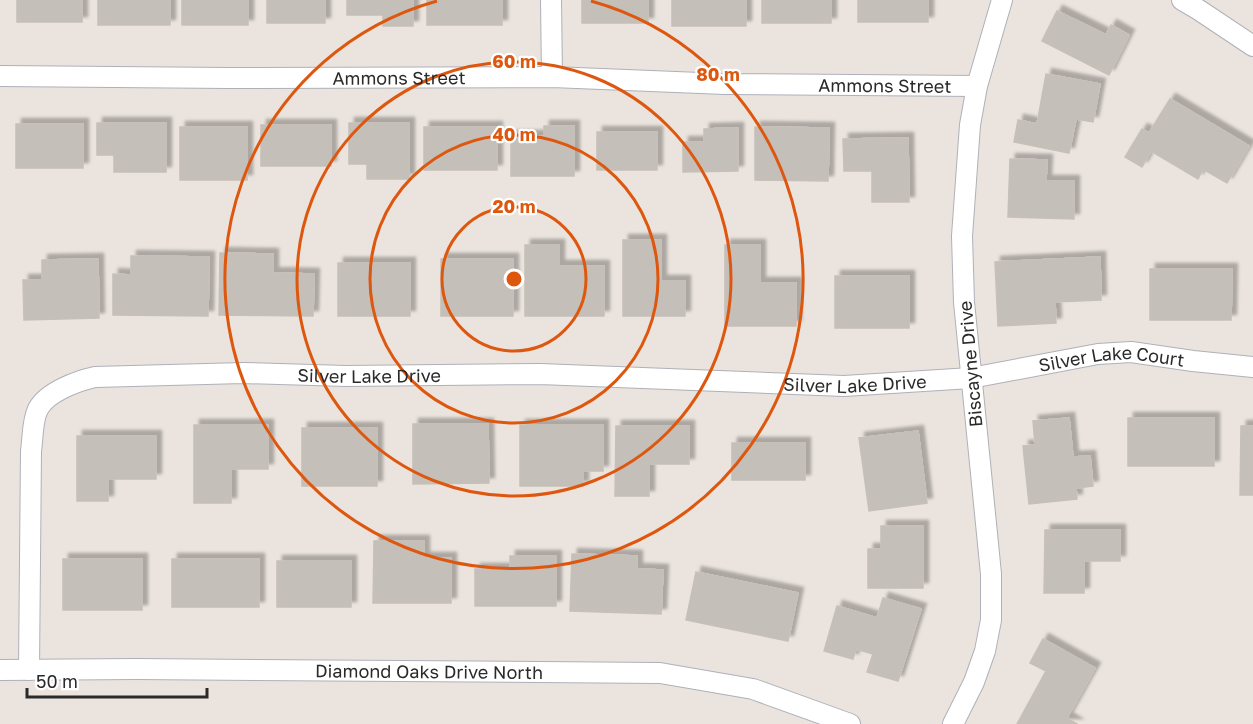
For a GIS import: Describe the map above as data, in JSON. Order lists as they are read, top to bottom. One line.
{"streets":{"street":["Ammons Street","Biscayne Drive","Silver Lake Court","Silver Lake Drive","Diamond Oaks Drive North"]},"crossings":[["Ammons Street","Biscayne Drive"],["Biscayne Drive","Silver Lake Court"],["Biscayne Drive","Silver Lake Drive"],["Silver Lake Court","Silver Lake Drive"],["Silver Lake Drive","Diamond Oaks Drive North"]],"scale_bar":"50 m","rings":["60 m","80 m","40 m","20 m"]}
